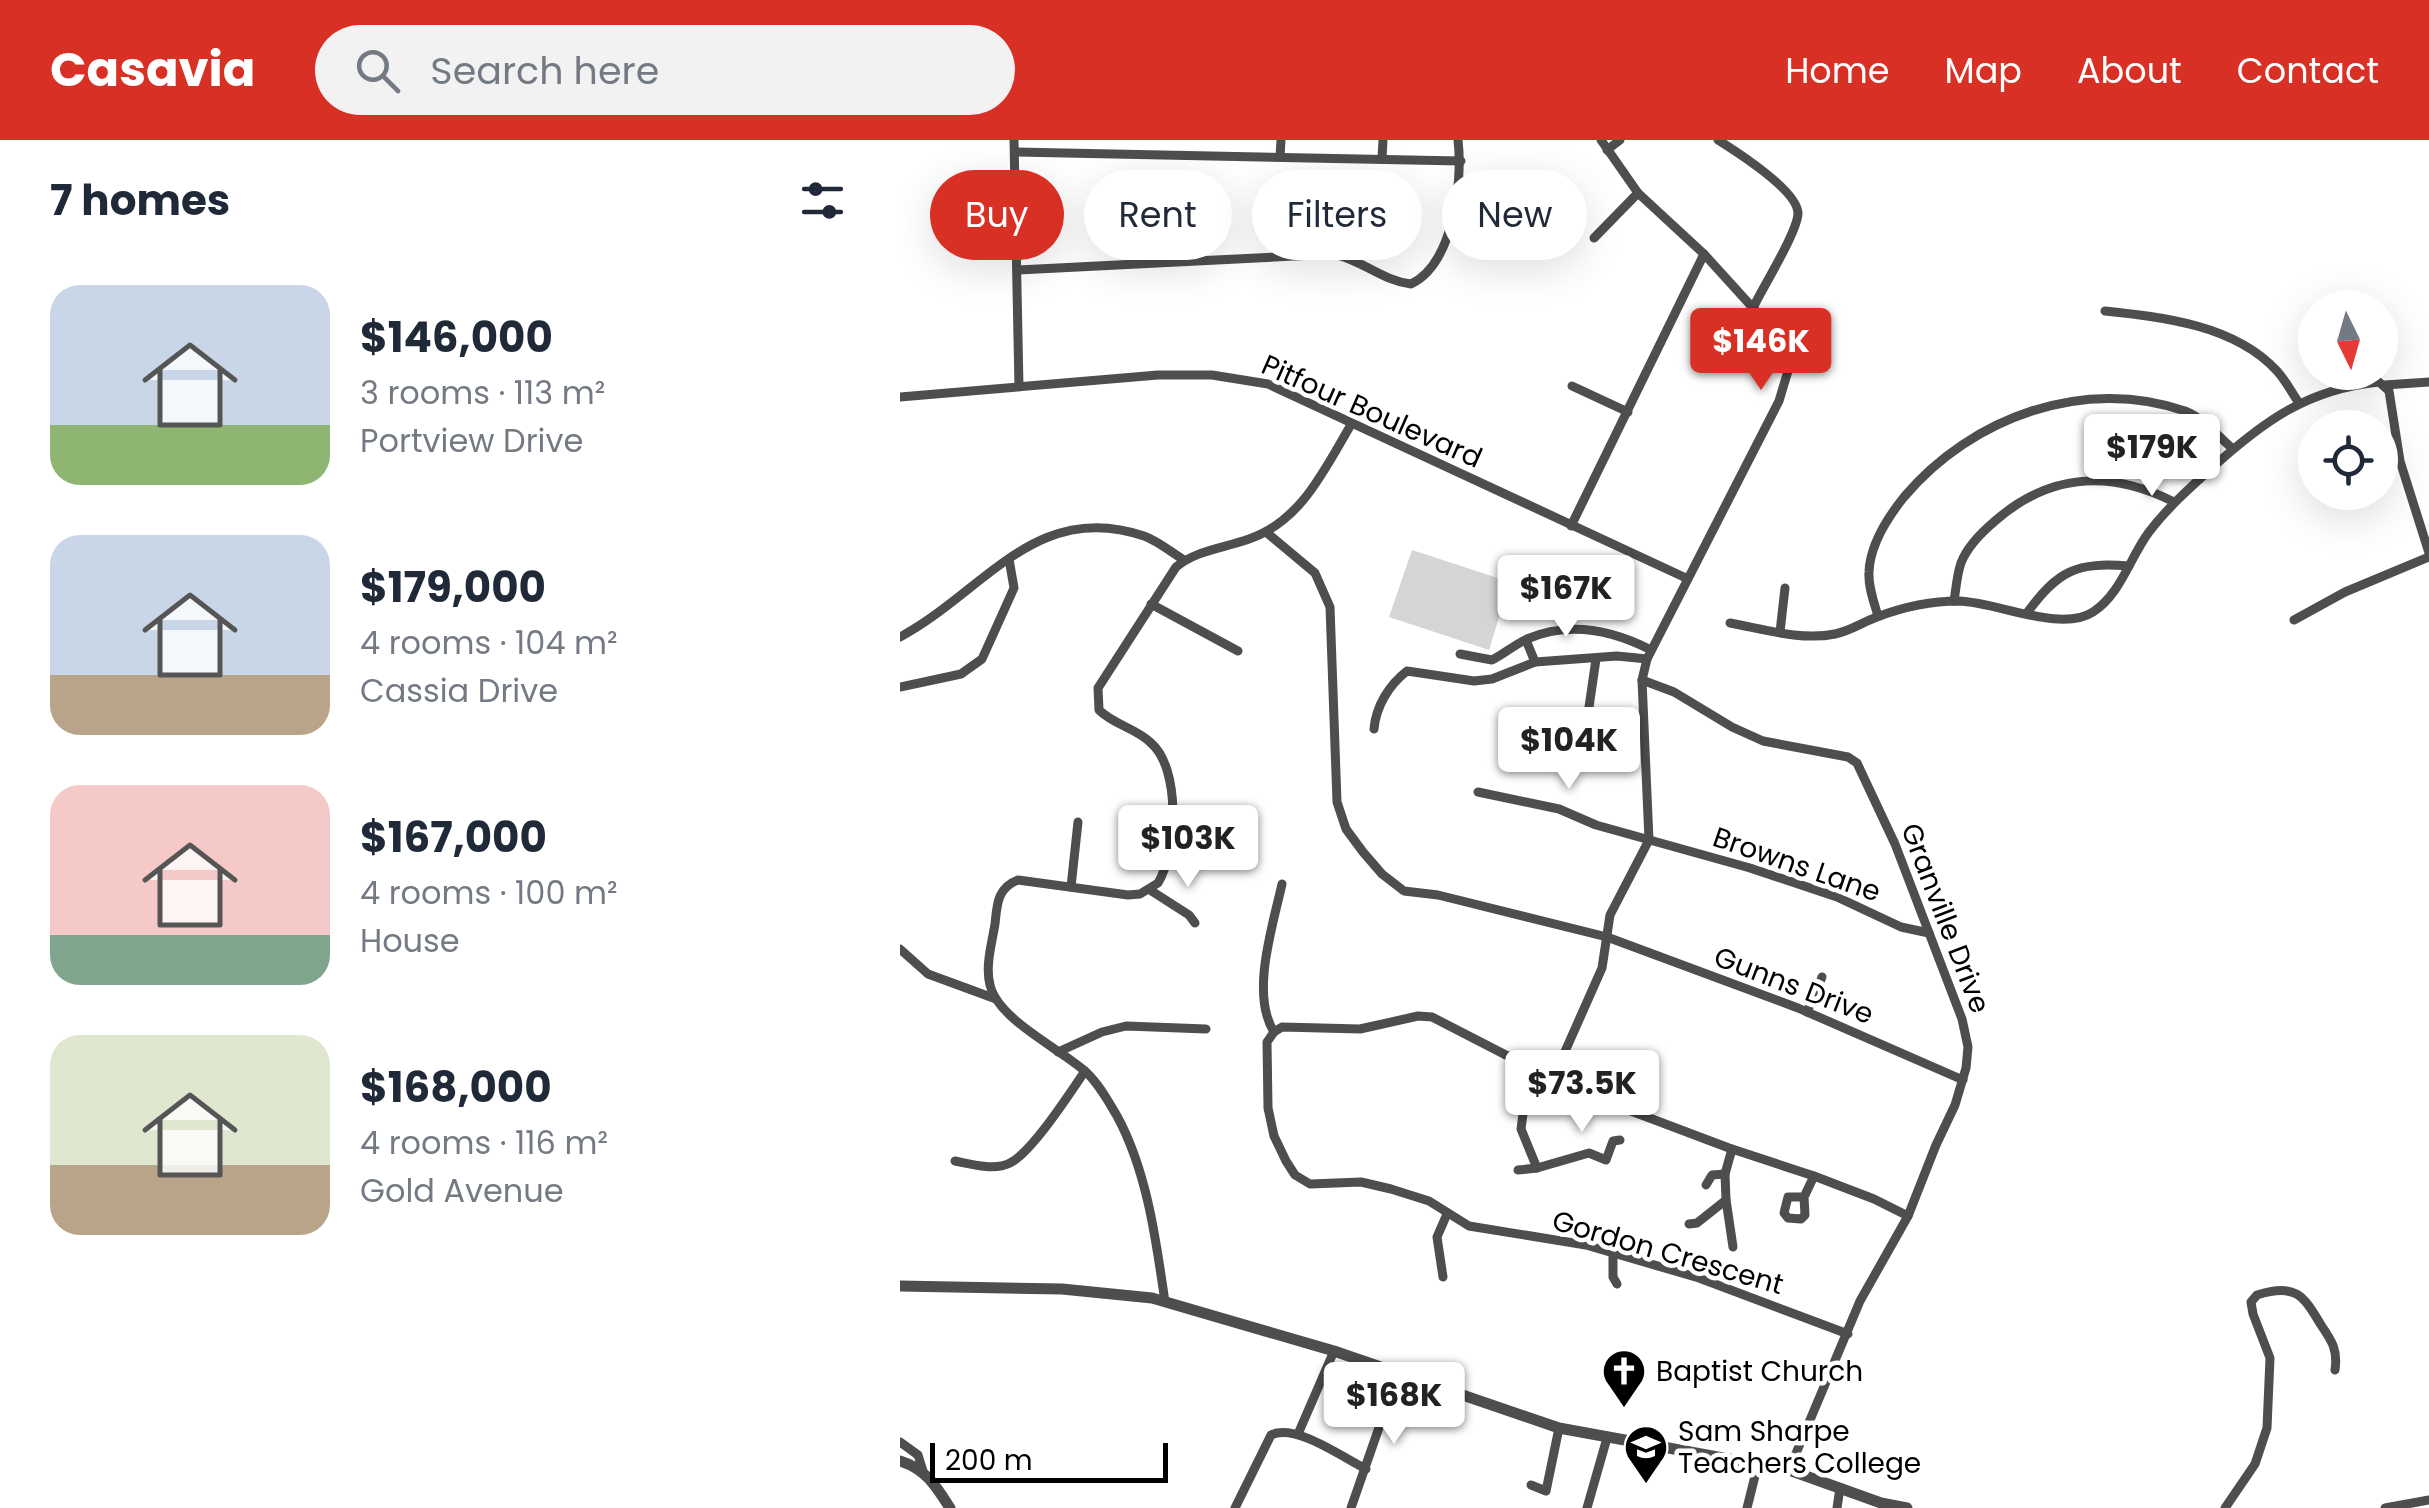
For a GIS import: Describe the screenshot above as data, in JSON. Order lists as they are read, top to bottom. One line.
{"streets":{"street":["Pitfour Boulevard","Browns Lane","Granville Drive","Gunns Drive","Gordon Crescent"]},"crossings":[["Browns Lane","Granville Drive"],["Granville Drive","Gunns Drive"],["Granville Drive","Gordon Crescent"]],"places":{"church":["Baptist Church"],"school or university":["Sam Sharpe Teachers College"]},"scale_bar":"200 m","north":"bottom","page":{"header":"Casavia","search":"Search here","nav":["Home","Map","About","Contact"],"heading":"7 homes","chip":["Buy","Rent","Filters","New"],"list":[{"name":"$146,000","note":"3 rooms · 113 m² · Portview Drive"},{"name":"$179,000","note":"4 rooms · 104 m² · Cassia Drive"},{"name":"$167,000","note":"4 rooms · 100 m² · House"},{"name":"$168,000","note":"4 rooms · 116 m² · Gold Avenue"}],"price":["$146K","$179K","$167K","$104K","$103K","$73.5K","$168K"],"scale":"200 m"}}
